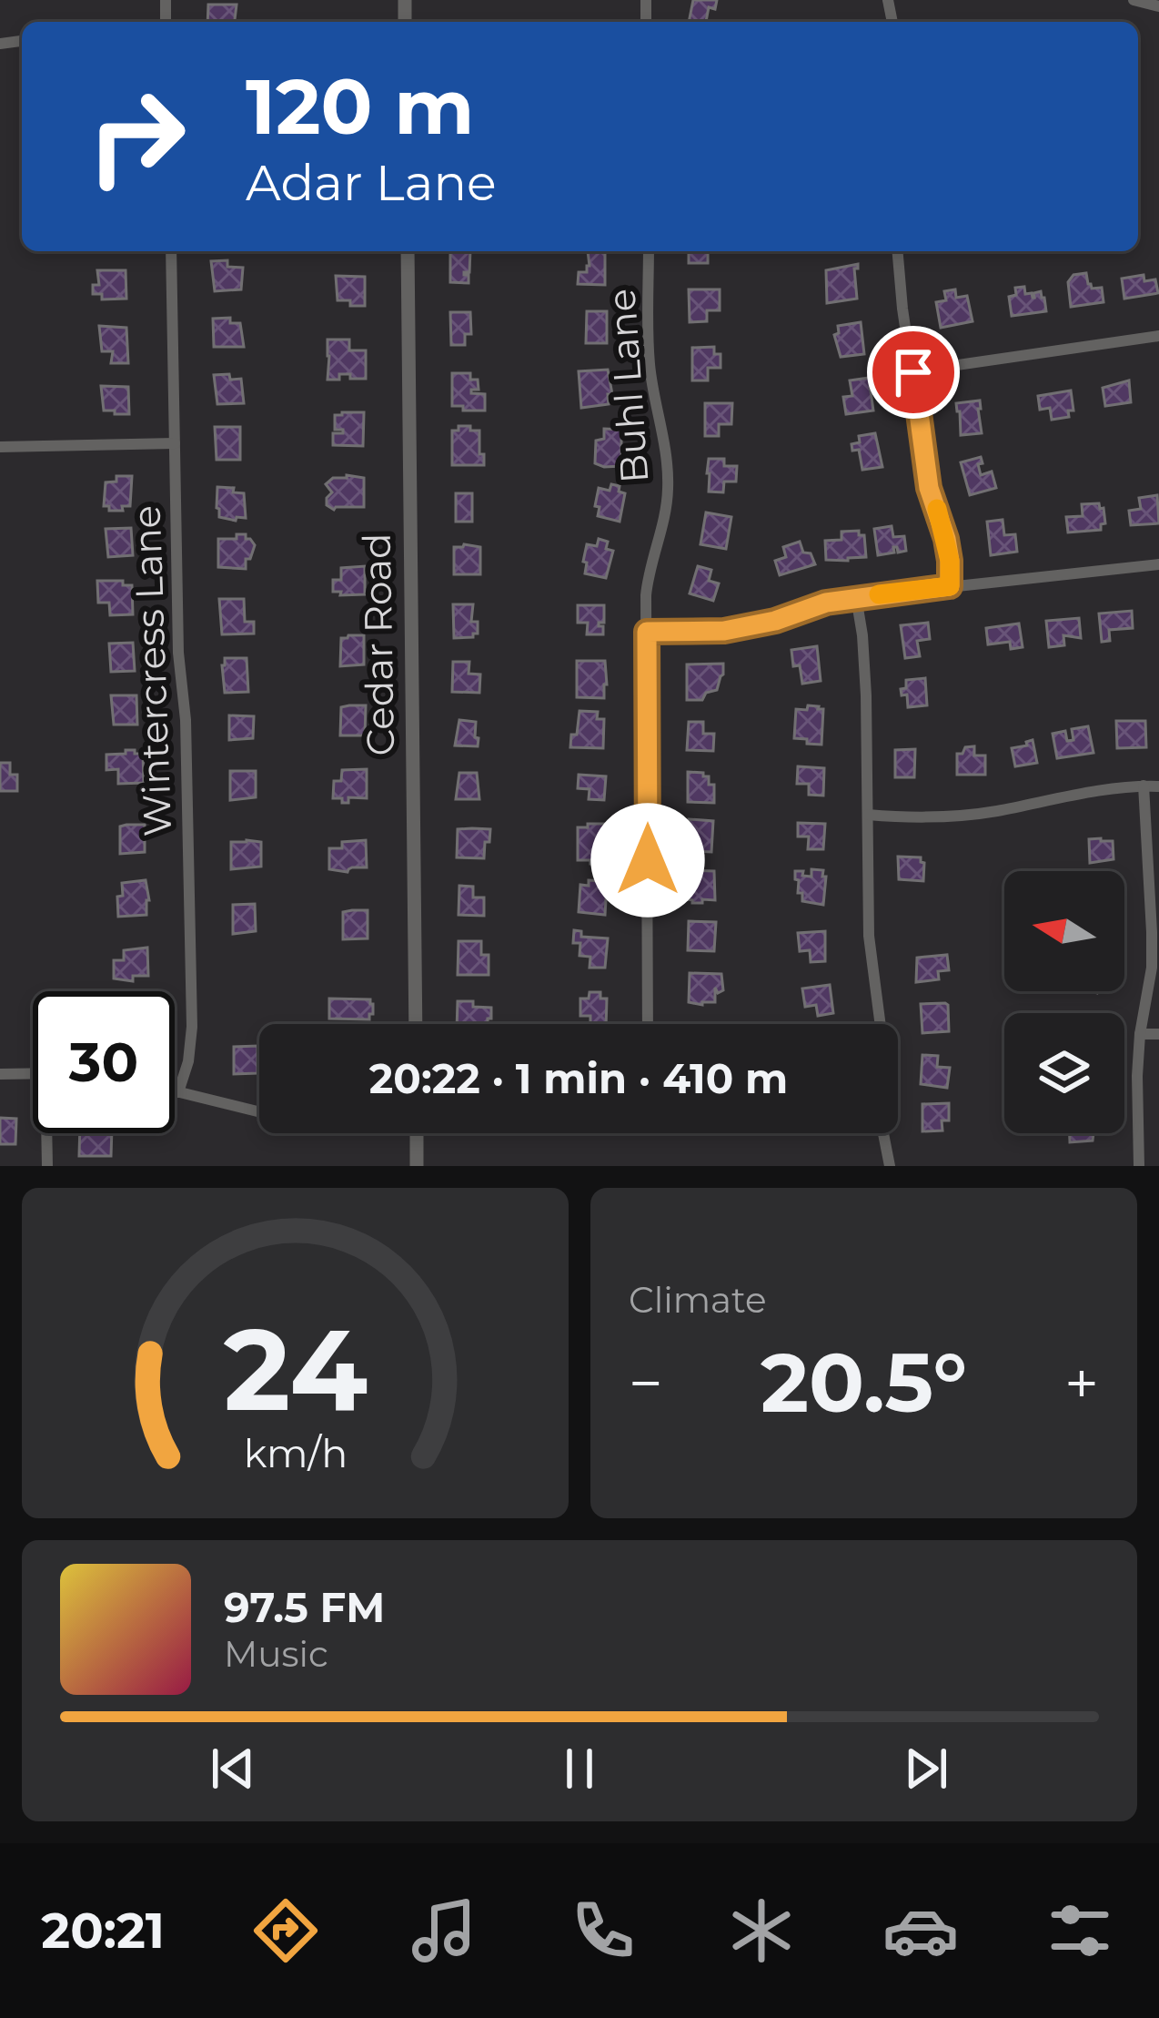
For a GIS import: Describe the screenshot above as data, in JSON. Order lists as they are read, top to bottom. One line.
{"streets":{"street":["Buhl Lane","Cedar Road","Wintercress Lane"]},"north":"left","page":{"turn":["120 m","Adar Lane"],"limit":"30","trip":"20:22 · 1 min · 410 m","tile":"Climate","heat":["−","20.5°","+"],"song":["97.5 FM","Music"],"tabs":"20:21","gauge":["24","km/h"]}}
